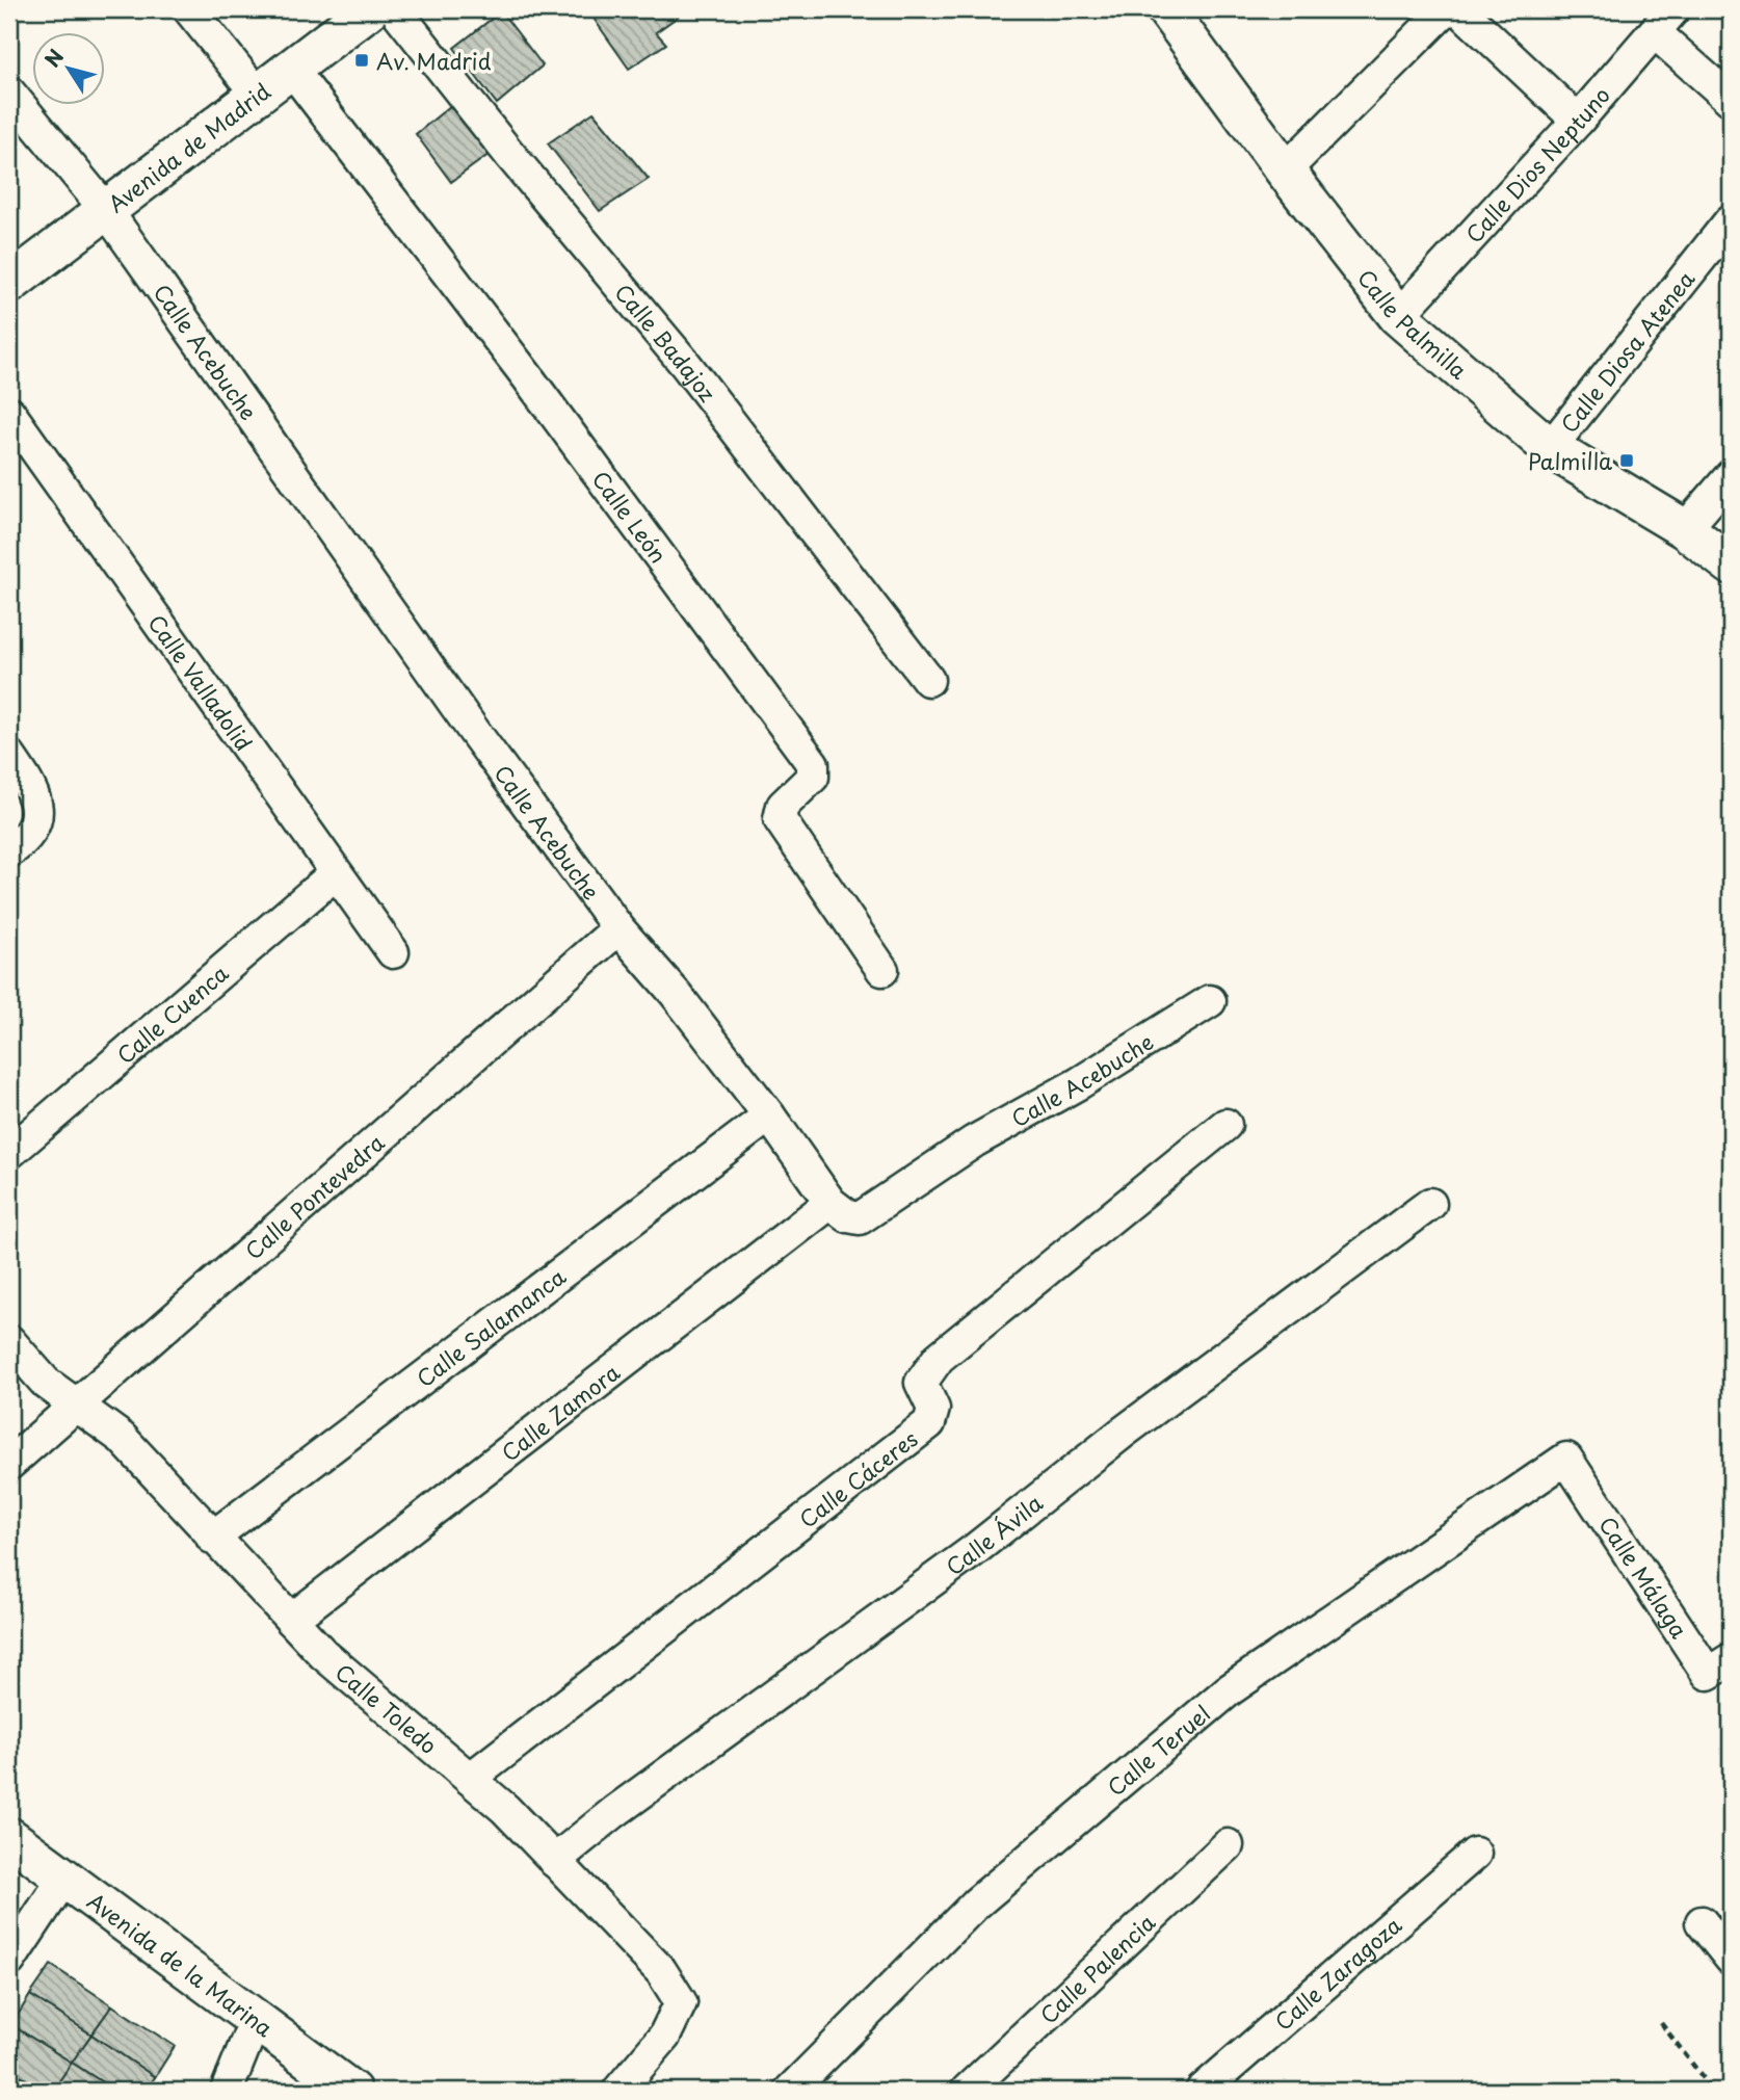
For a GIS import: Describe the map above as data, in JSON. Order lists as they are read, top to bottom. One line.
{"streets":{"street":["Avenida de Madrid","Calle Dios Neptuno","Calle Palmilla","Calle Badajoz","Calle Acebuche","Calle Diosa Atenea","Calle León","Calle Valladolid","Calle Cuenca","Calle Pontevedra","Calle Salamanca","Calle Zamora","Calle Cáceres","Calle Ávila","Calle Málaga","Calle Toledo","Calle Teruel","Avenida de la Marina","Calle Palencia","Calle Zaragoza"]},"crossings":[["Avenida de Madrid","Calle Acebuche"],["Avenida de Madrid","Calle León"],["Calle Dios Neptuno","Calle Palmilla"],["Calle Palmilla","Calle Diosa Atenea"],["Calle Acebuche","Calle Pontevedra"],["Calle Acebuche","Calle Salamanca"],["Calle Acebuche","Calle Zamora"],["Calle Valladolid","Calle Cuenca"],["Calle Pontevedra","Calle Toledo"],["Calle Salamanca","Calle Toledo"],["Calle Zamora","Calle Toledo"],["Calle Cáceres","Calle Toledo"],["Calle Ávila","Calle Toledo"],["Calle Málaga","Calle Teruel"]],"places":{"transit":["Av. Madrid","Palmilla"]},"north":"top left"}
